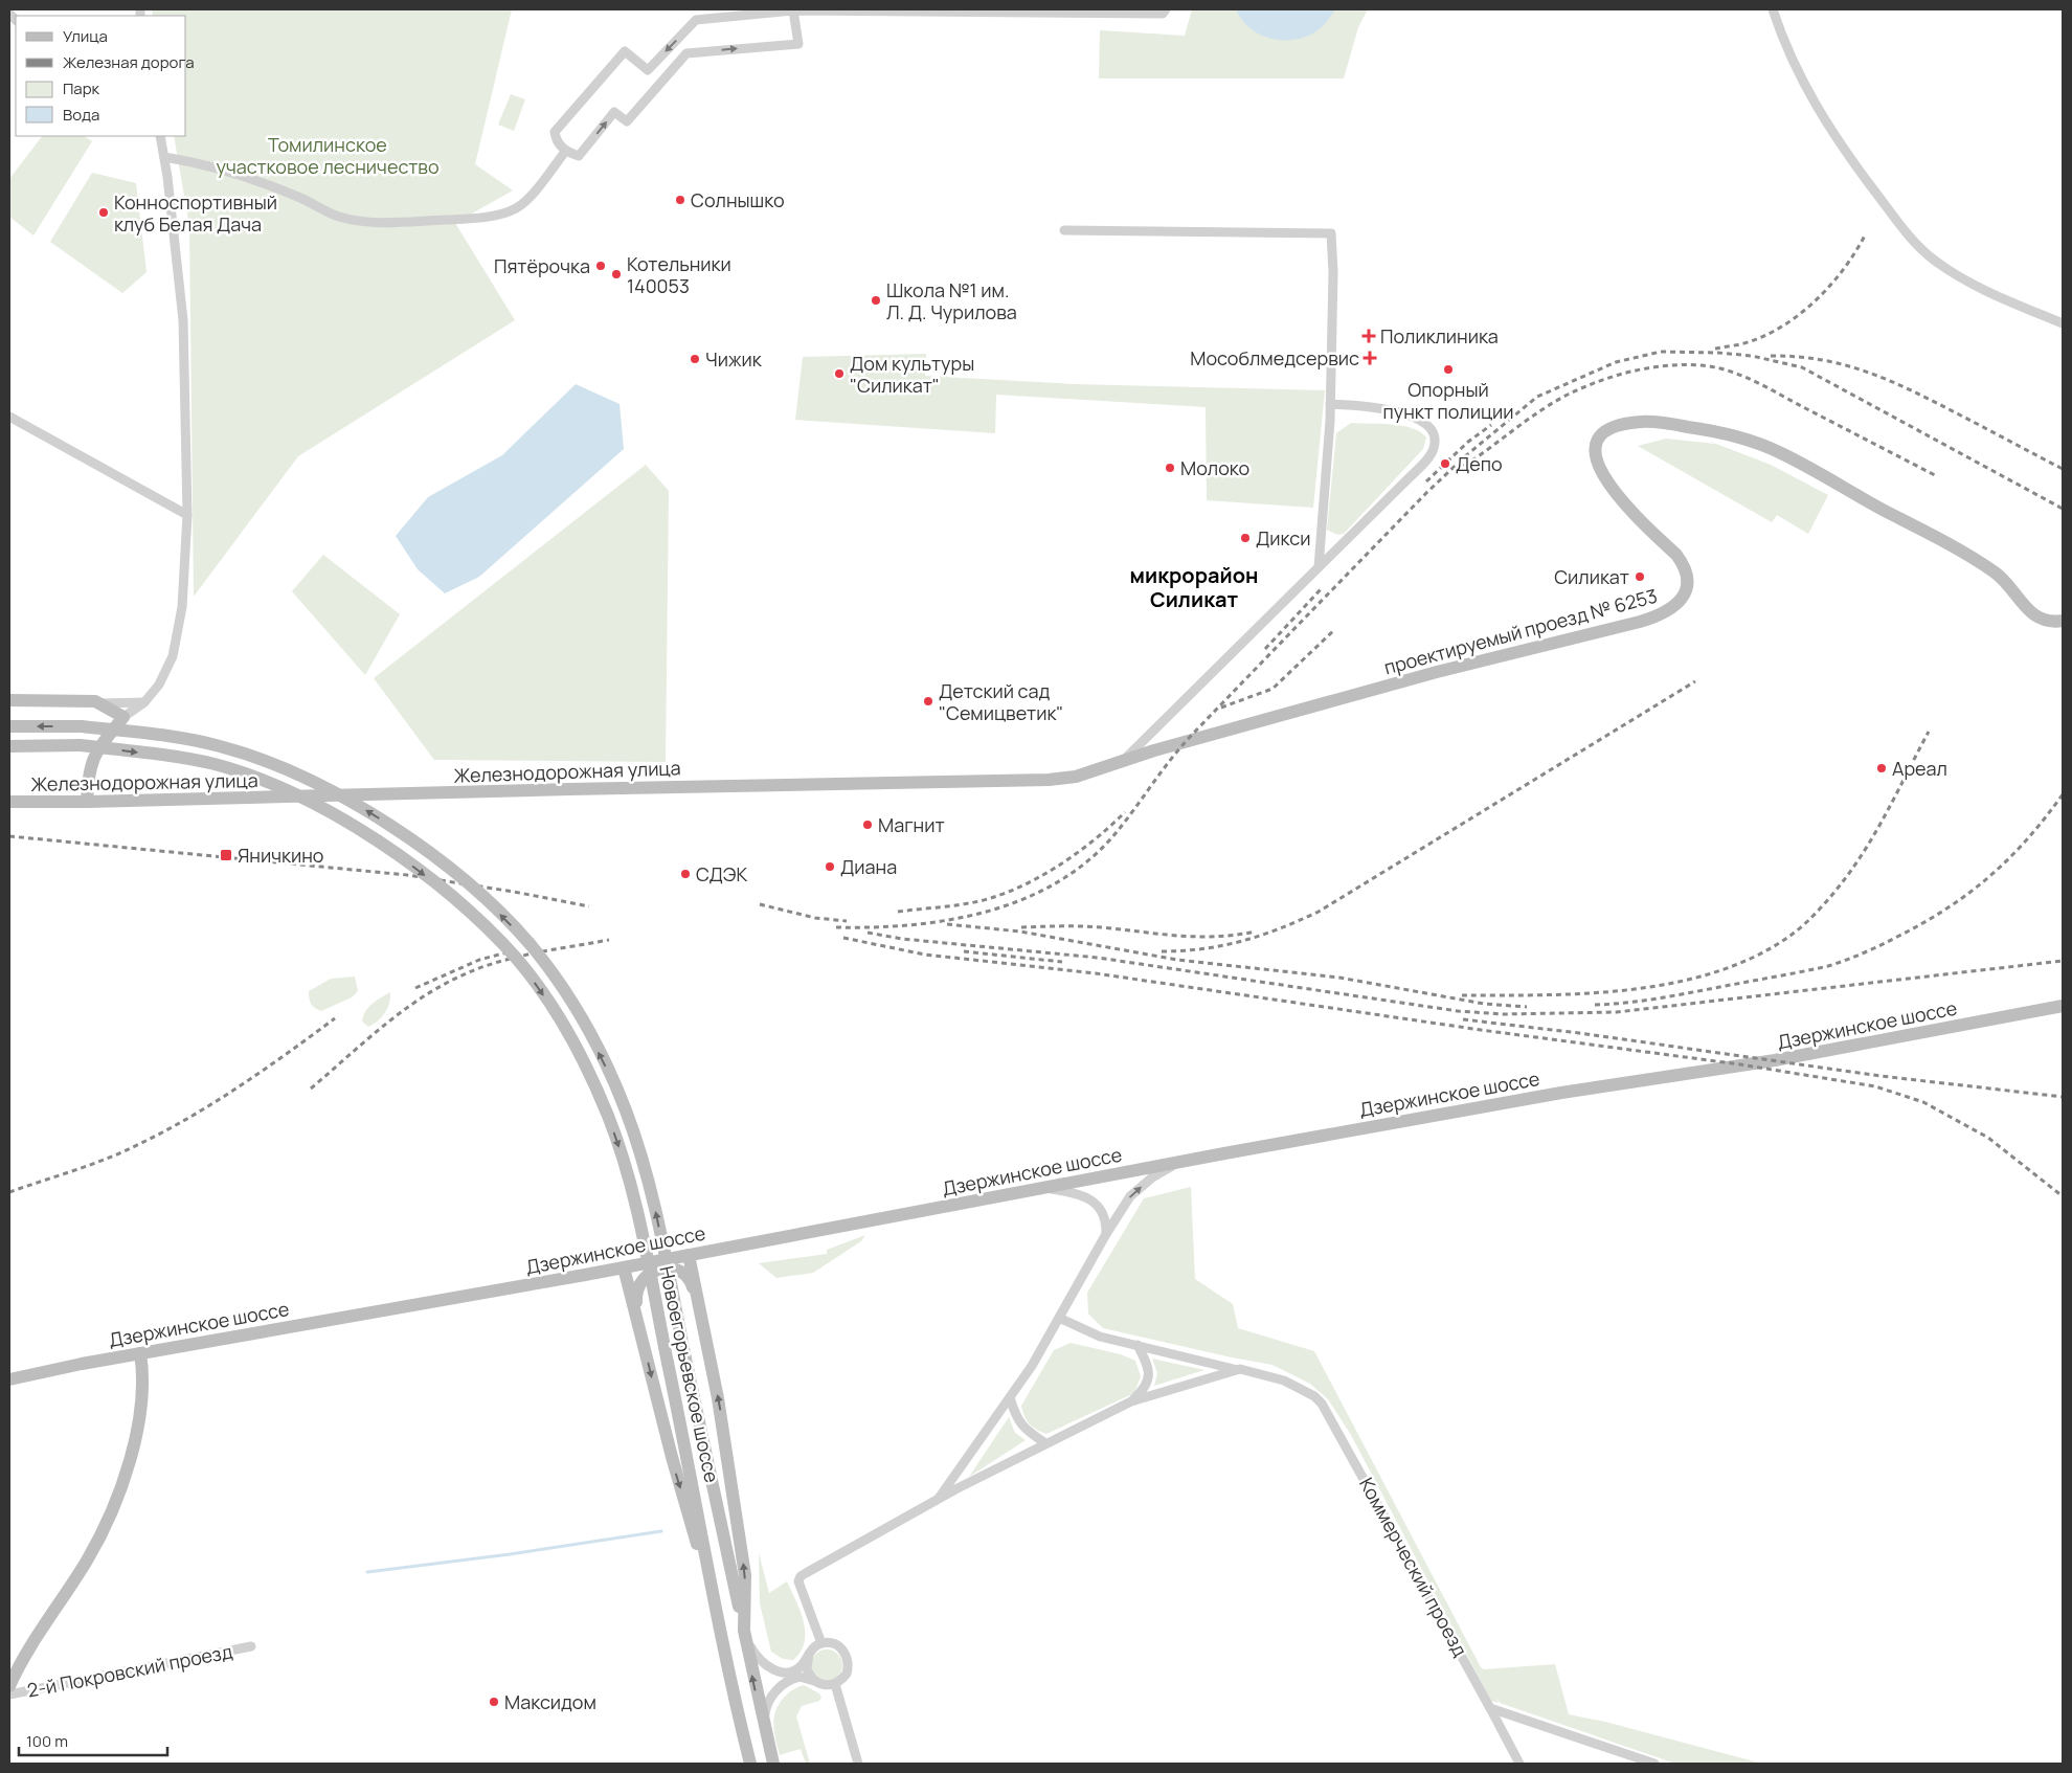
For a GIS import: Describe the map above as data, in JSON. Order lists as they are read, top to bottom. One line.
{"streets":{"main road":["проектируемый проезд № 6253","Железнодорожная улица","Дзержинское шоссе","Новоегорьевское шоссе"],"street":["Коммерческий проезд","2-й Покровский проезд"]},"crossings":[["проектируемый проезд № 6253","Железнодорожная улица"]],"districts":["микрорайон Силикат"],"parks":["Томилинское участковое лесничество"],"places":{"other":["Солнышко","Конноспортивный клуб Белая Дача","Пятёрочка","Котельники 140053","Школа №1 им. Л. Д. Чурилова","Чижик","Опорный пункт полиции","Дом культуры \"Силикат\"","Депо","Молоко","Дикси","Силикат","Детский сад \"Семицветик\"","Ареал","Магнит","Диана","СДЭК","Максидом"],"health":["Поликлиника","Мособлмедсервис"],"transit":["Яничкино"]},"legend":["Улица","Железная дорога","Парк","Вода"],"scale_bar":"100 m"}
